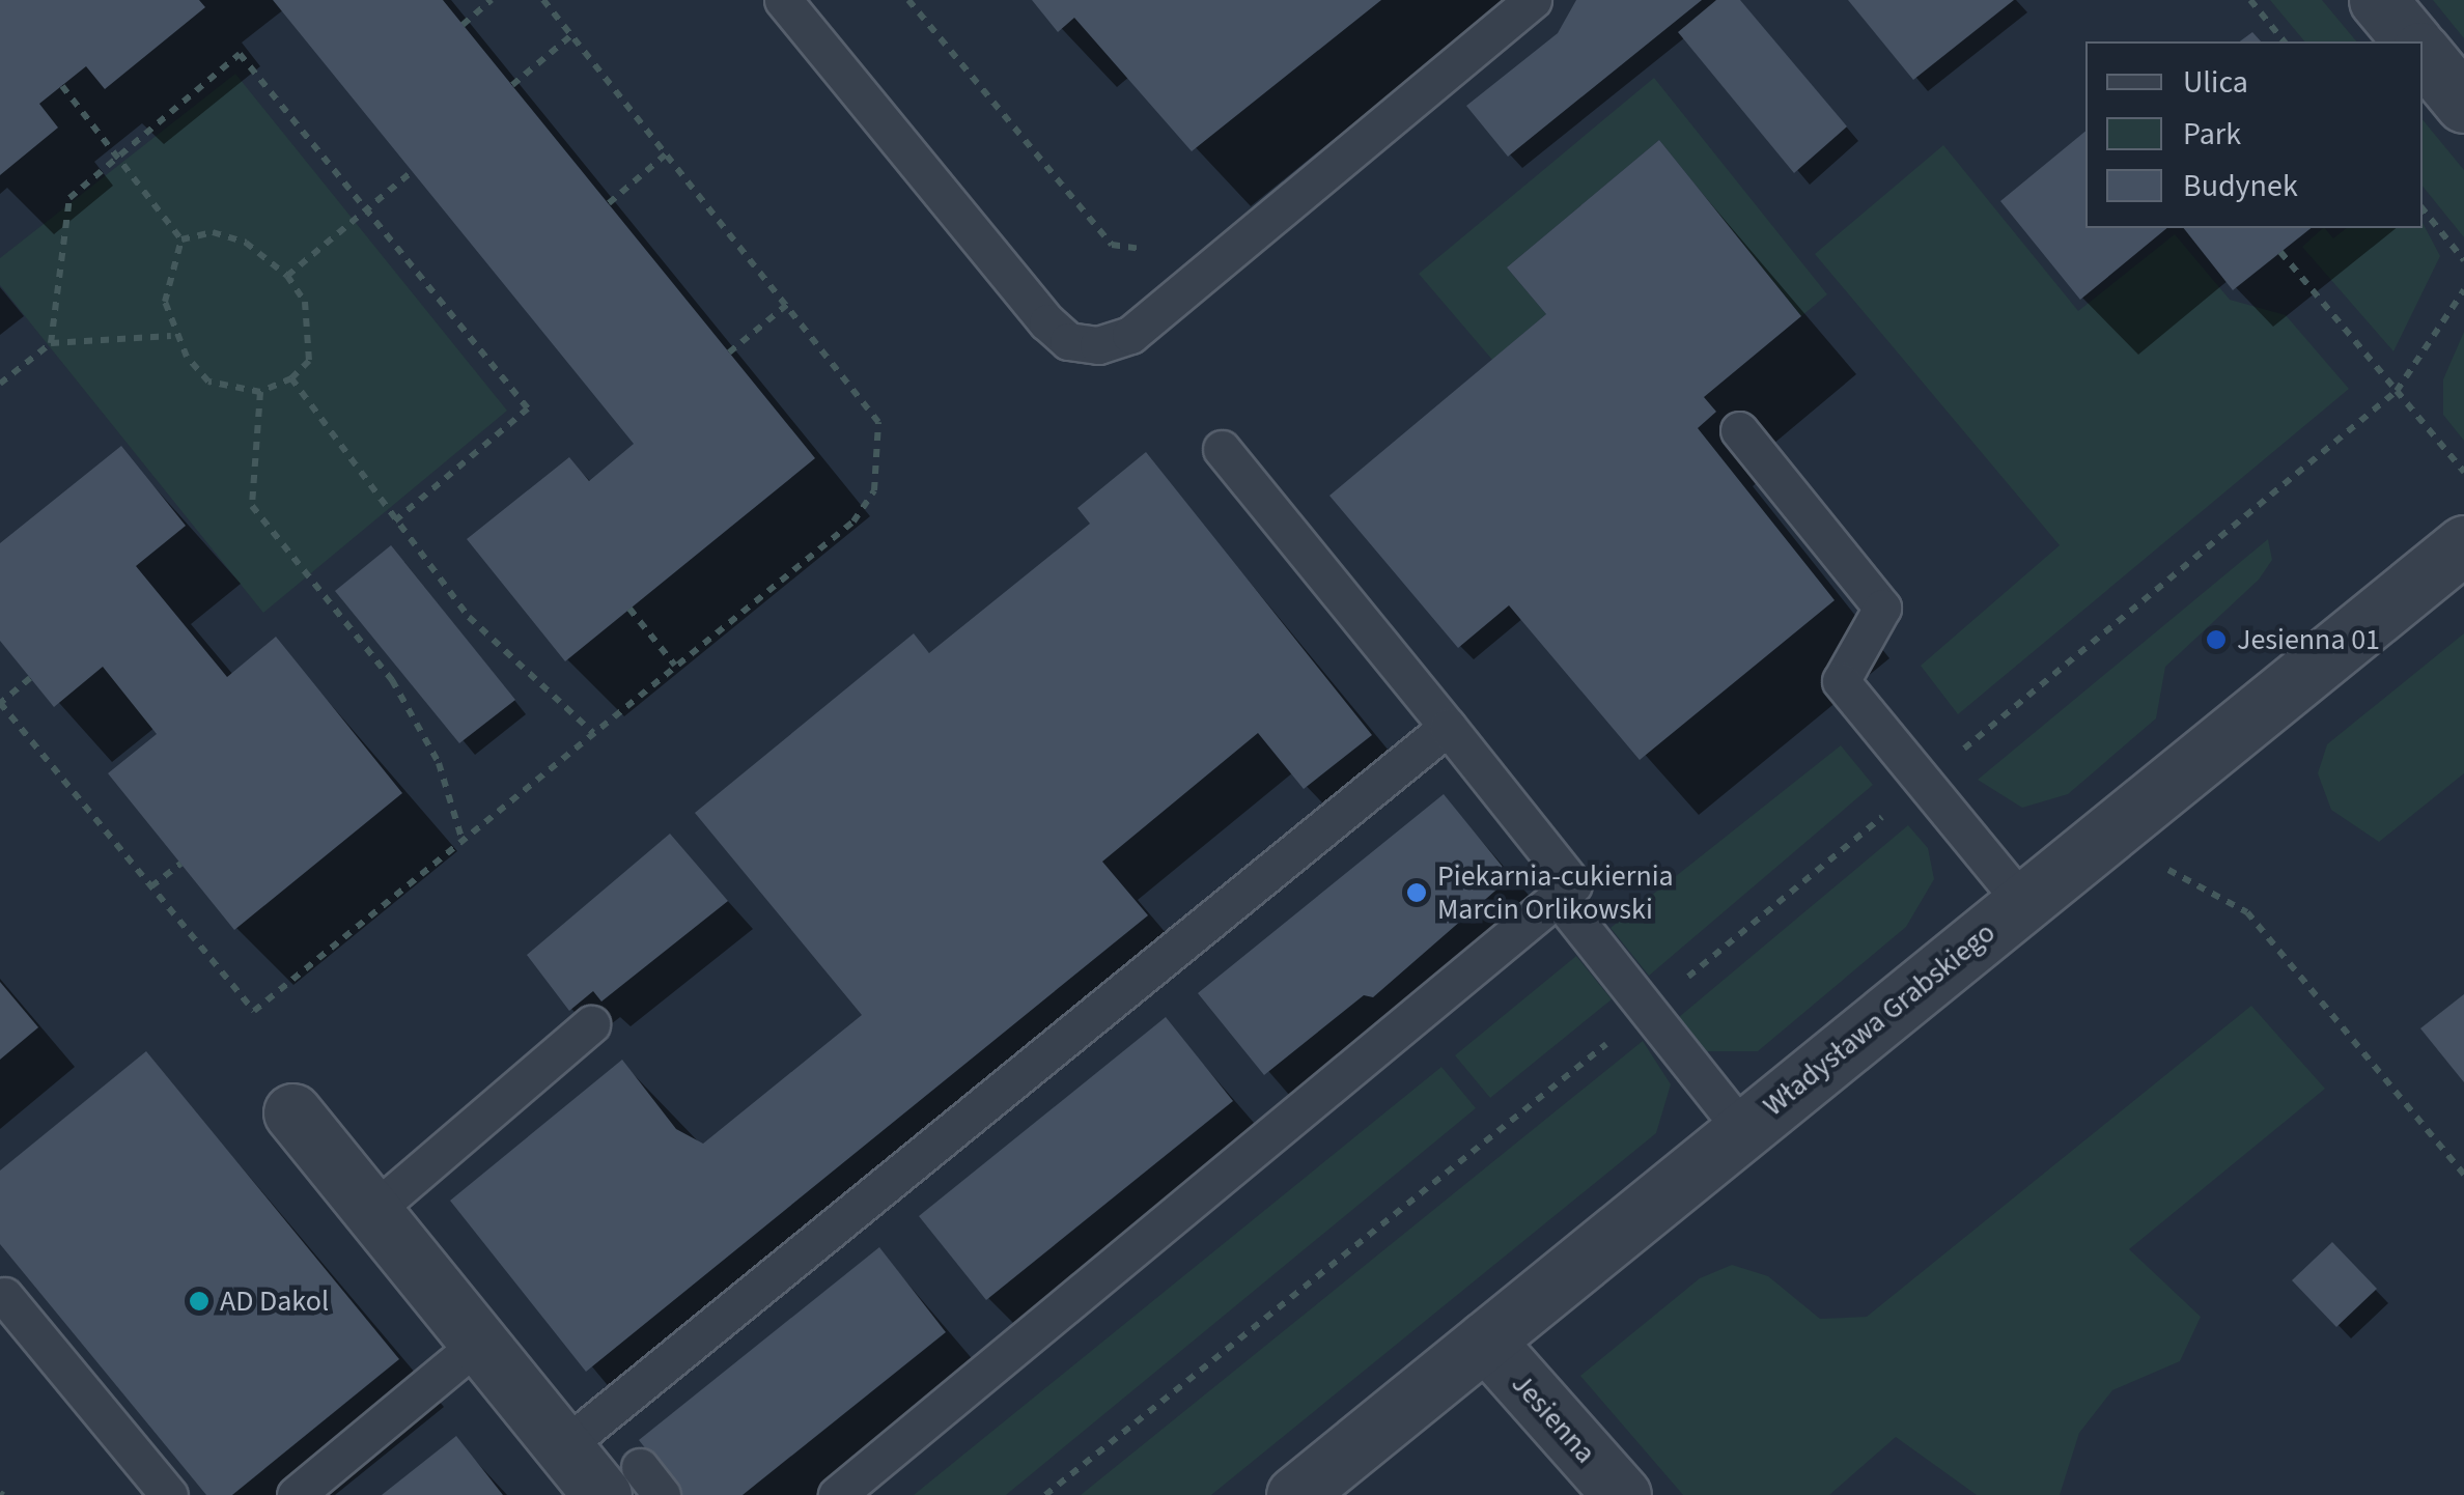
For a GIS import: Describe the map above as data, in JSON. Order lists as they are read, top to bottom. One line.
{"streets":{"street":["Władysława Grabskiego","Jesienna"]},"crossings":[["Władysława Grabskiego","Jesienna"]],"places":["Jesienna 01","Piekarnia-cukiernia Marcin Orlikowski","AD Dakol"],"legend":["Ulica","Park","Budynek"]}
